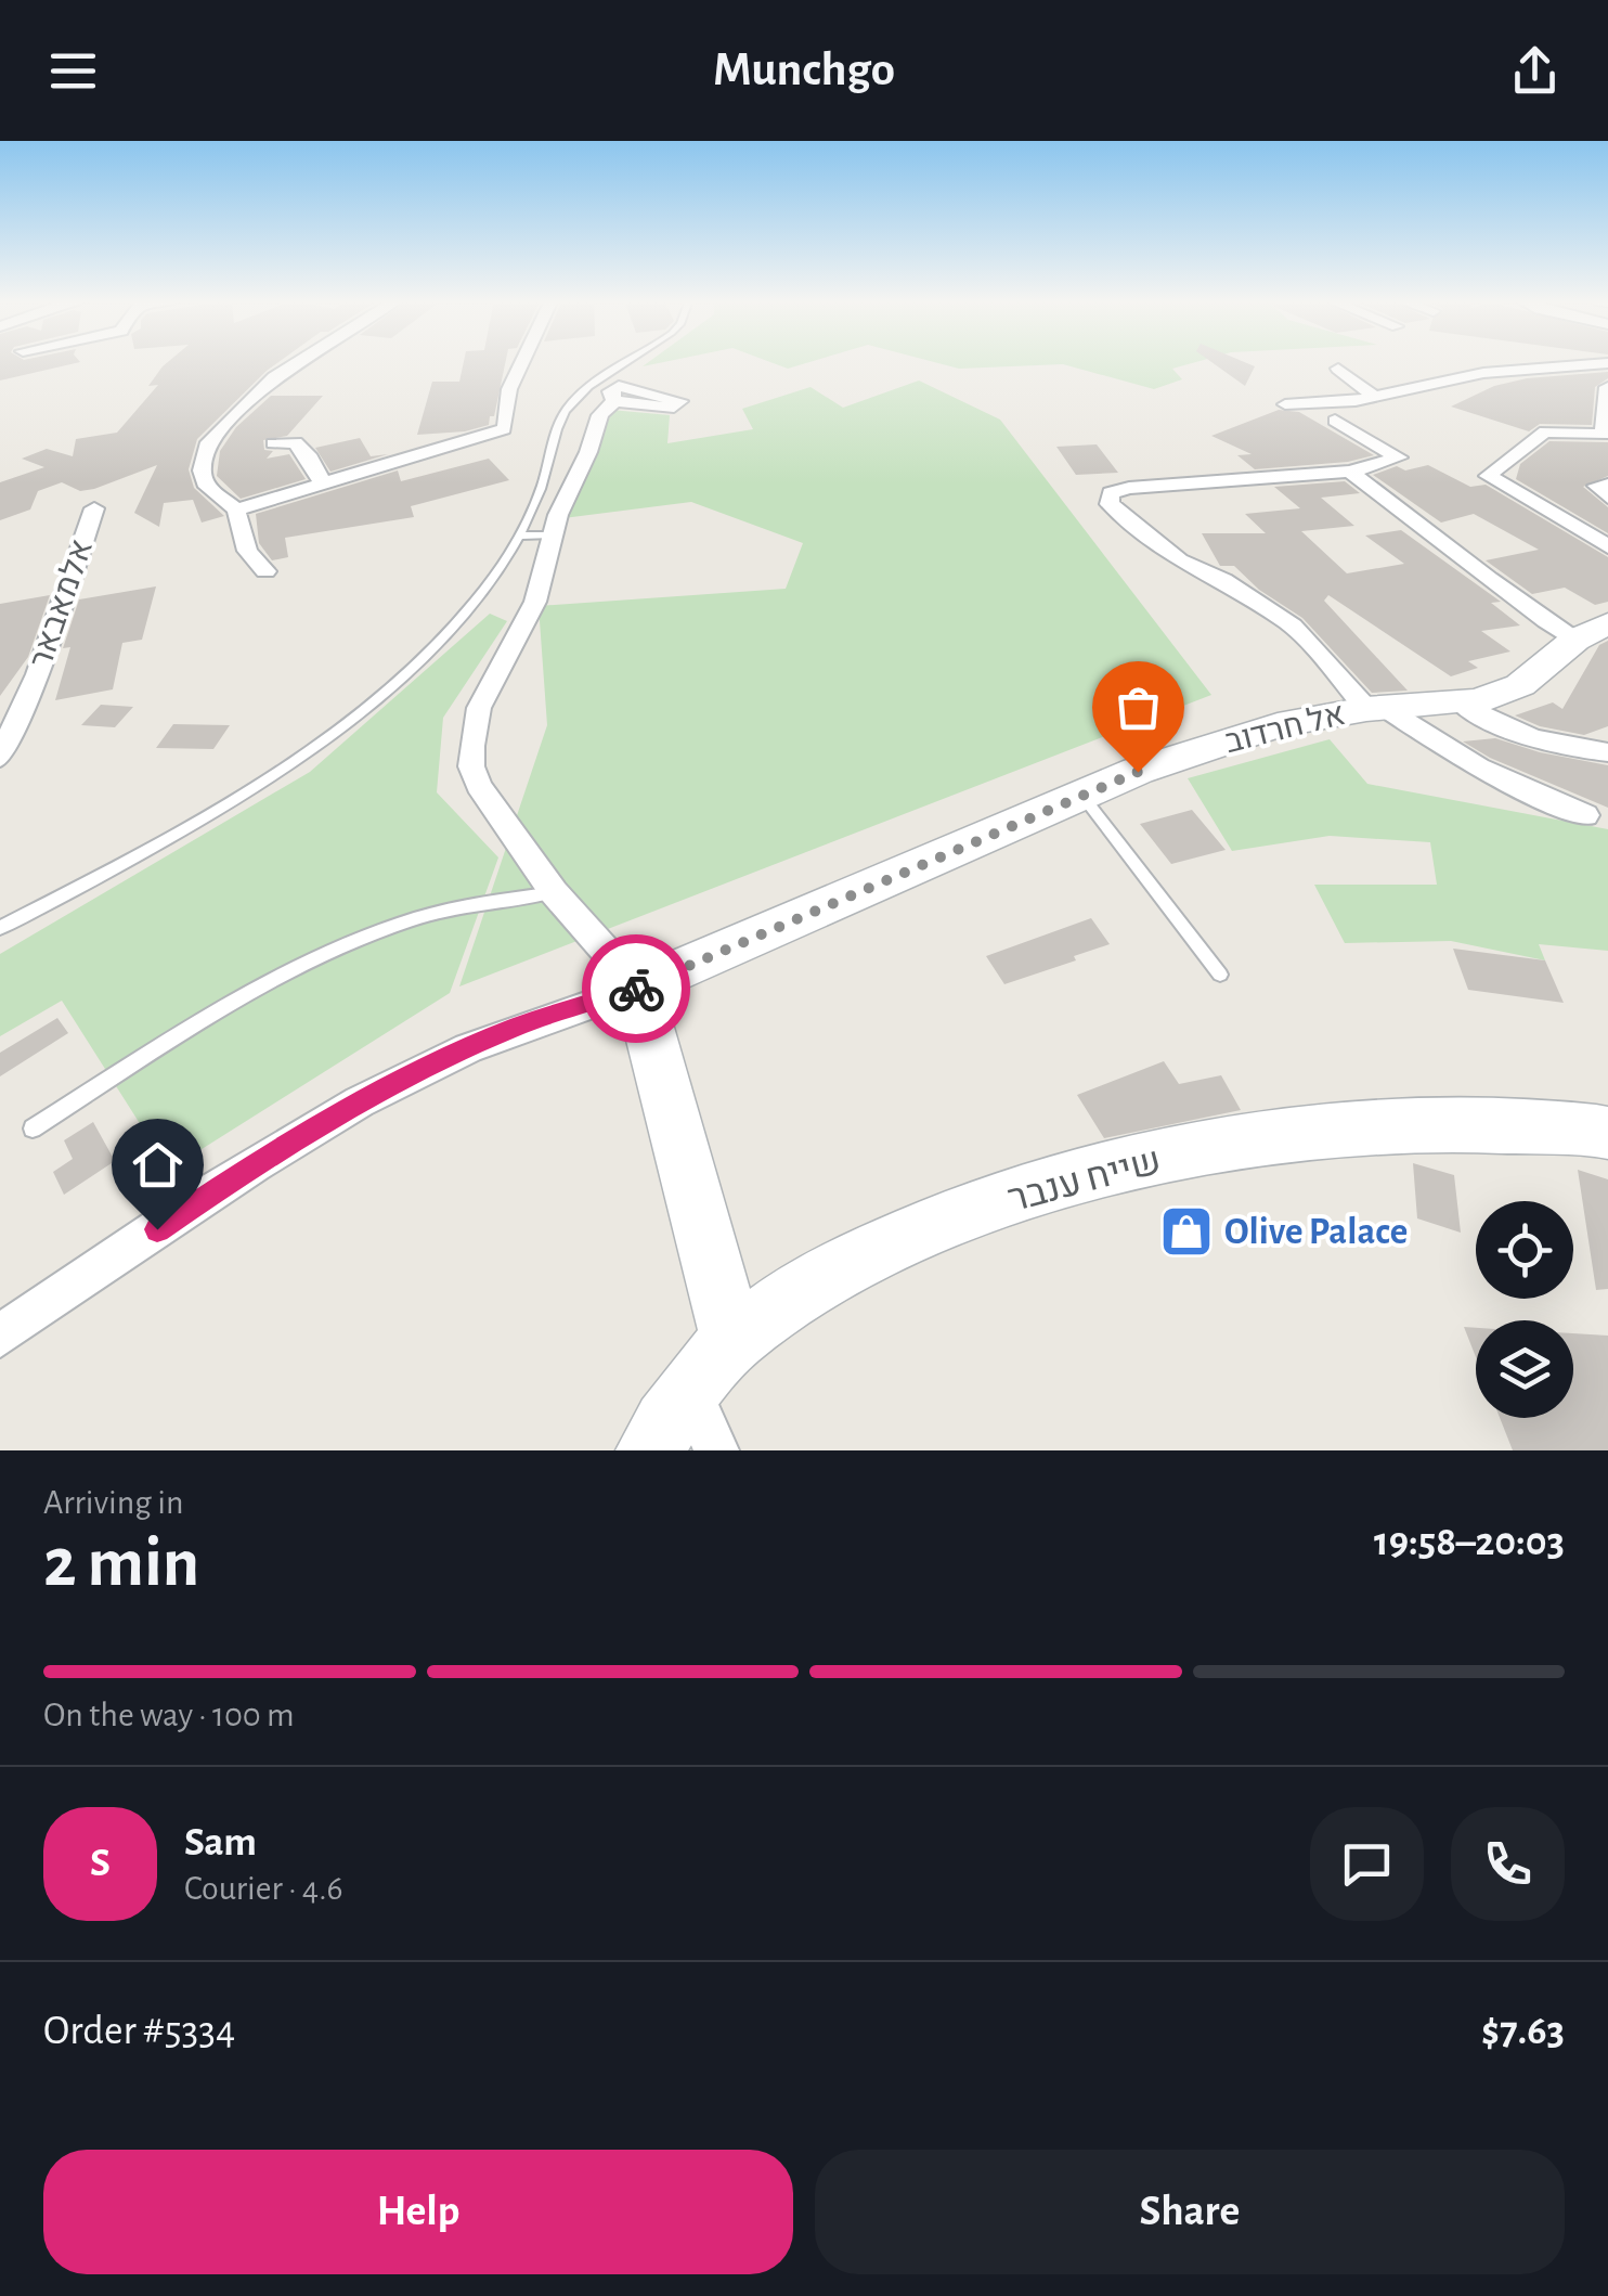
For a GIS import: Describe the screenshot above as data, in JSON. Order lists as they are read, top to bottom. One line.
{"streets":{"street":["אלמאבאר","אל חרדוב","שייח ענבר"]},"places":{"shop":["Olive Palace"]},"page":{"header":"Munchgo","heading":["2 min","Arriving in","19:58–20:03"],"panel":["Sam","Courier · 4.6","Order #5334","$7.63"],"bar":"On the way · 100 m","round":"S","buttons":["Help","Share"]}}
